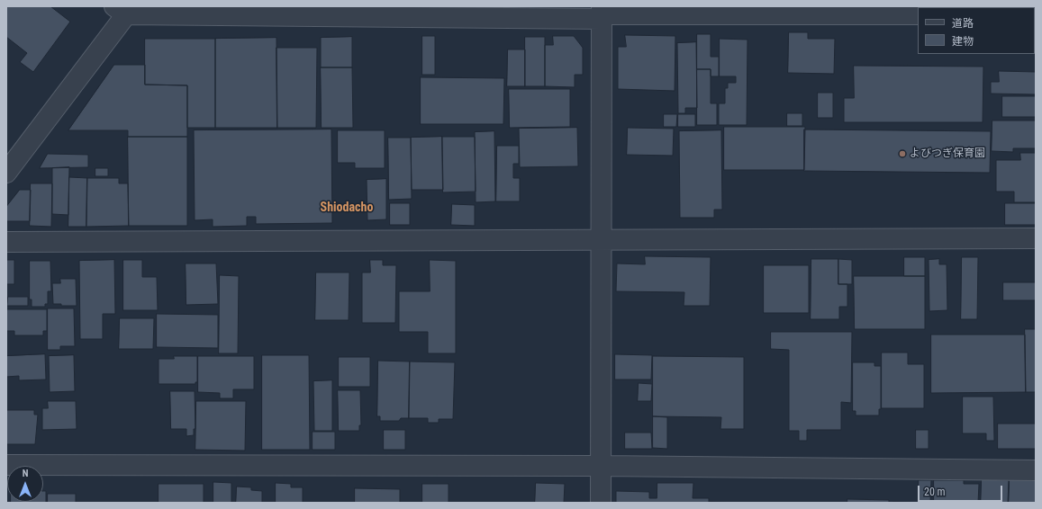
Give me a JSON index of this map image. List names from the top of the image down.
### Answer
{
  "districts": ["Shiodacho"],
  "places": ["よびつぎ保育園"],
  "legend": ["道路", "建物"],
  "scale_bar": "20 m",
  "north": "top"
}
